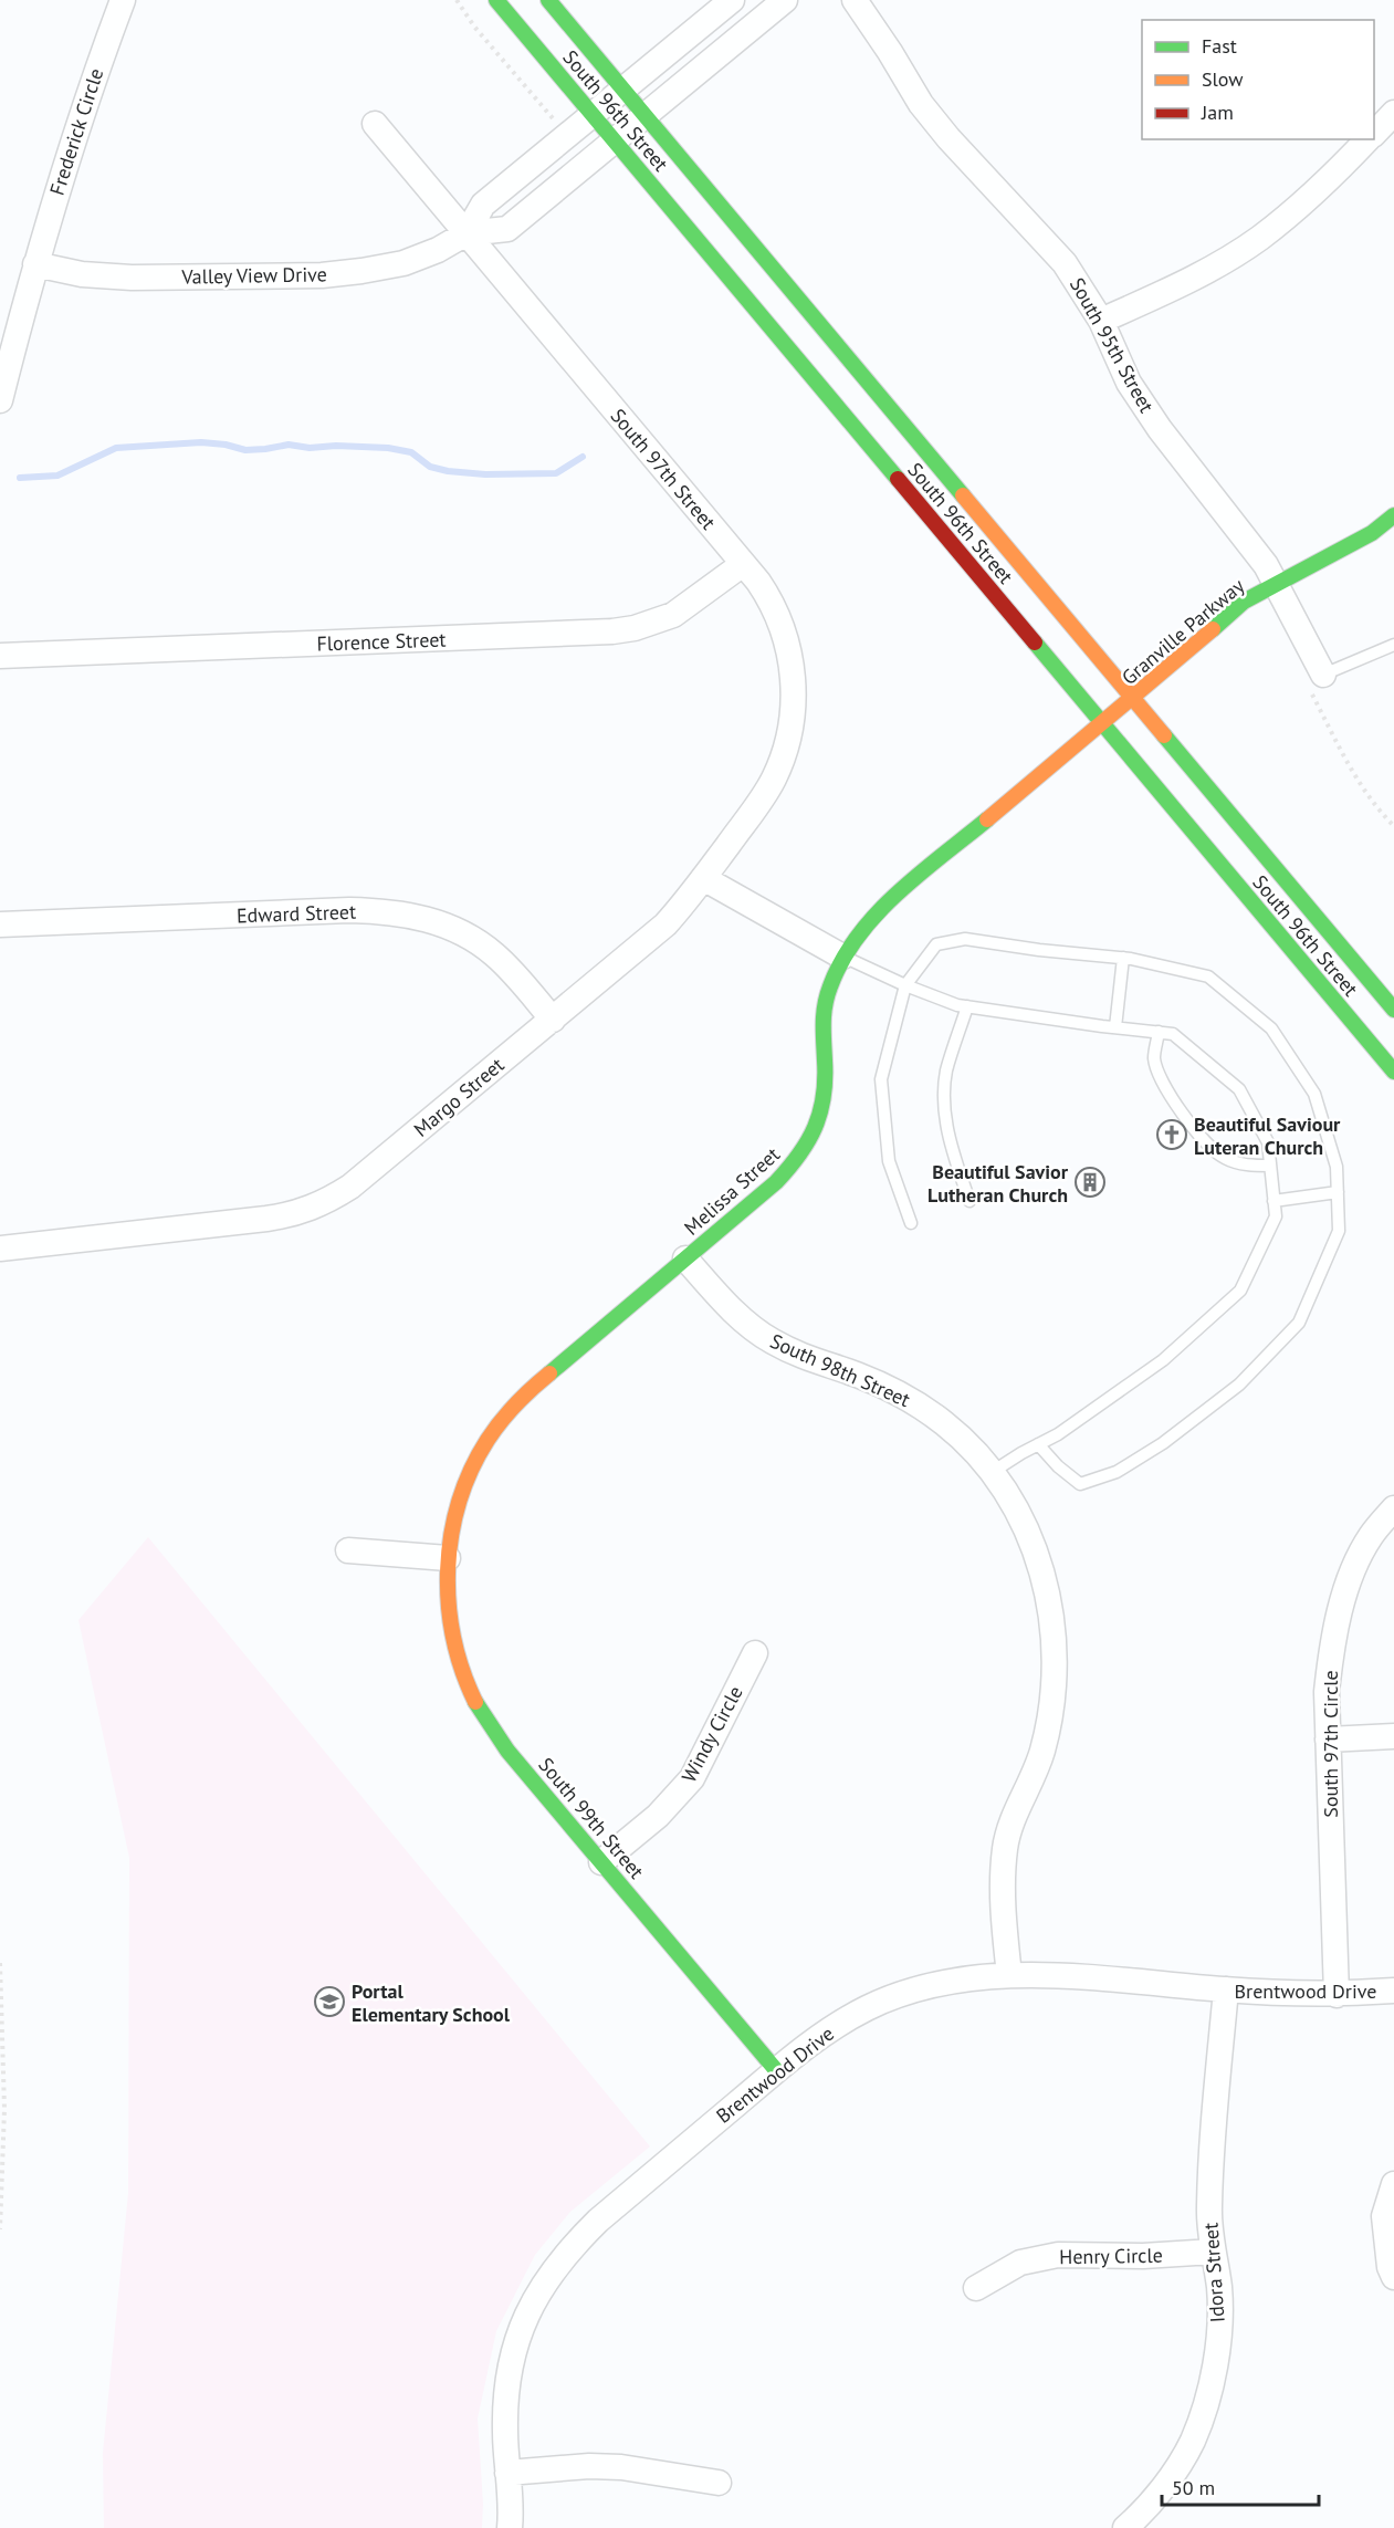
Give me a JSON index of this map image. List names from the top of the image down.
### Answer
{
  "streets": {
    "main road": [
      "South 96th Street",
      "Granville Parkway",
      "Melissa Street",
      "South 99th Street"
    ],
    "street": [
      "Frederick Circle",
      "Valley View Drive",
      "South 95th Street",
      "South 97th Street",
      "Florence Street",
      "Edward Street",
      "Margo Street",
      "South 98th Street",
      "Windy Circle",
      "South 97th Circle",
      "Brentwood Drive",
      "Henry Circle",
      "Idora Street"
    ]
  },
  "crossings": [
    ["South 96th Street", "Valley View Drive"],
    ["South 96th Street", "Granville Parkway"],
    ["South 96th Street", "Melissa Street"],
    ["Frederick Circle", "Valley View Drive"],
    ["Valley View Drive", "South 97th Street"],
    ["South 95th Street", "Granville Parkway"],
    ["South 97th Street", "Florence Street"],
    ["South 97th Street", "Margo Street"],
    ["Granville Parkway", "Melissa Street"],
    ["Edward Street", "Margo Street"],
    ["Melissa Street", "South 98th Street"],
    ["Melissa Street", "South 99th Street"],
    ["South 98th Street", "Brentwood Drive"],
    ["Windy Circle", "South 99th Street"],
    ["South 97th Circle", "Brentwood Drive"],
    ["South 99th Street", "Brentwood Drive"],
    ["Brentwood Drive", "Idora Street"],
    ["Henry Circle", "Idora Street"]
  ],
  "places": {
    "church": ["Beautiful Saviour Luteran Church"],
    "building": ["Beautiful Savior Lutheran Church"],
    "school or university": ["Portal Elementary School"]
  },
  "legend": ["Fast", "Slow", "Jam"],
  "scale_bar": "50 m"
}
